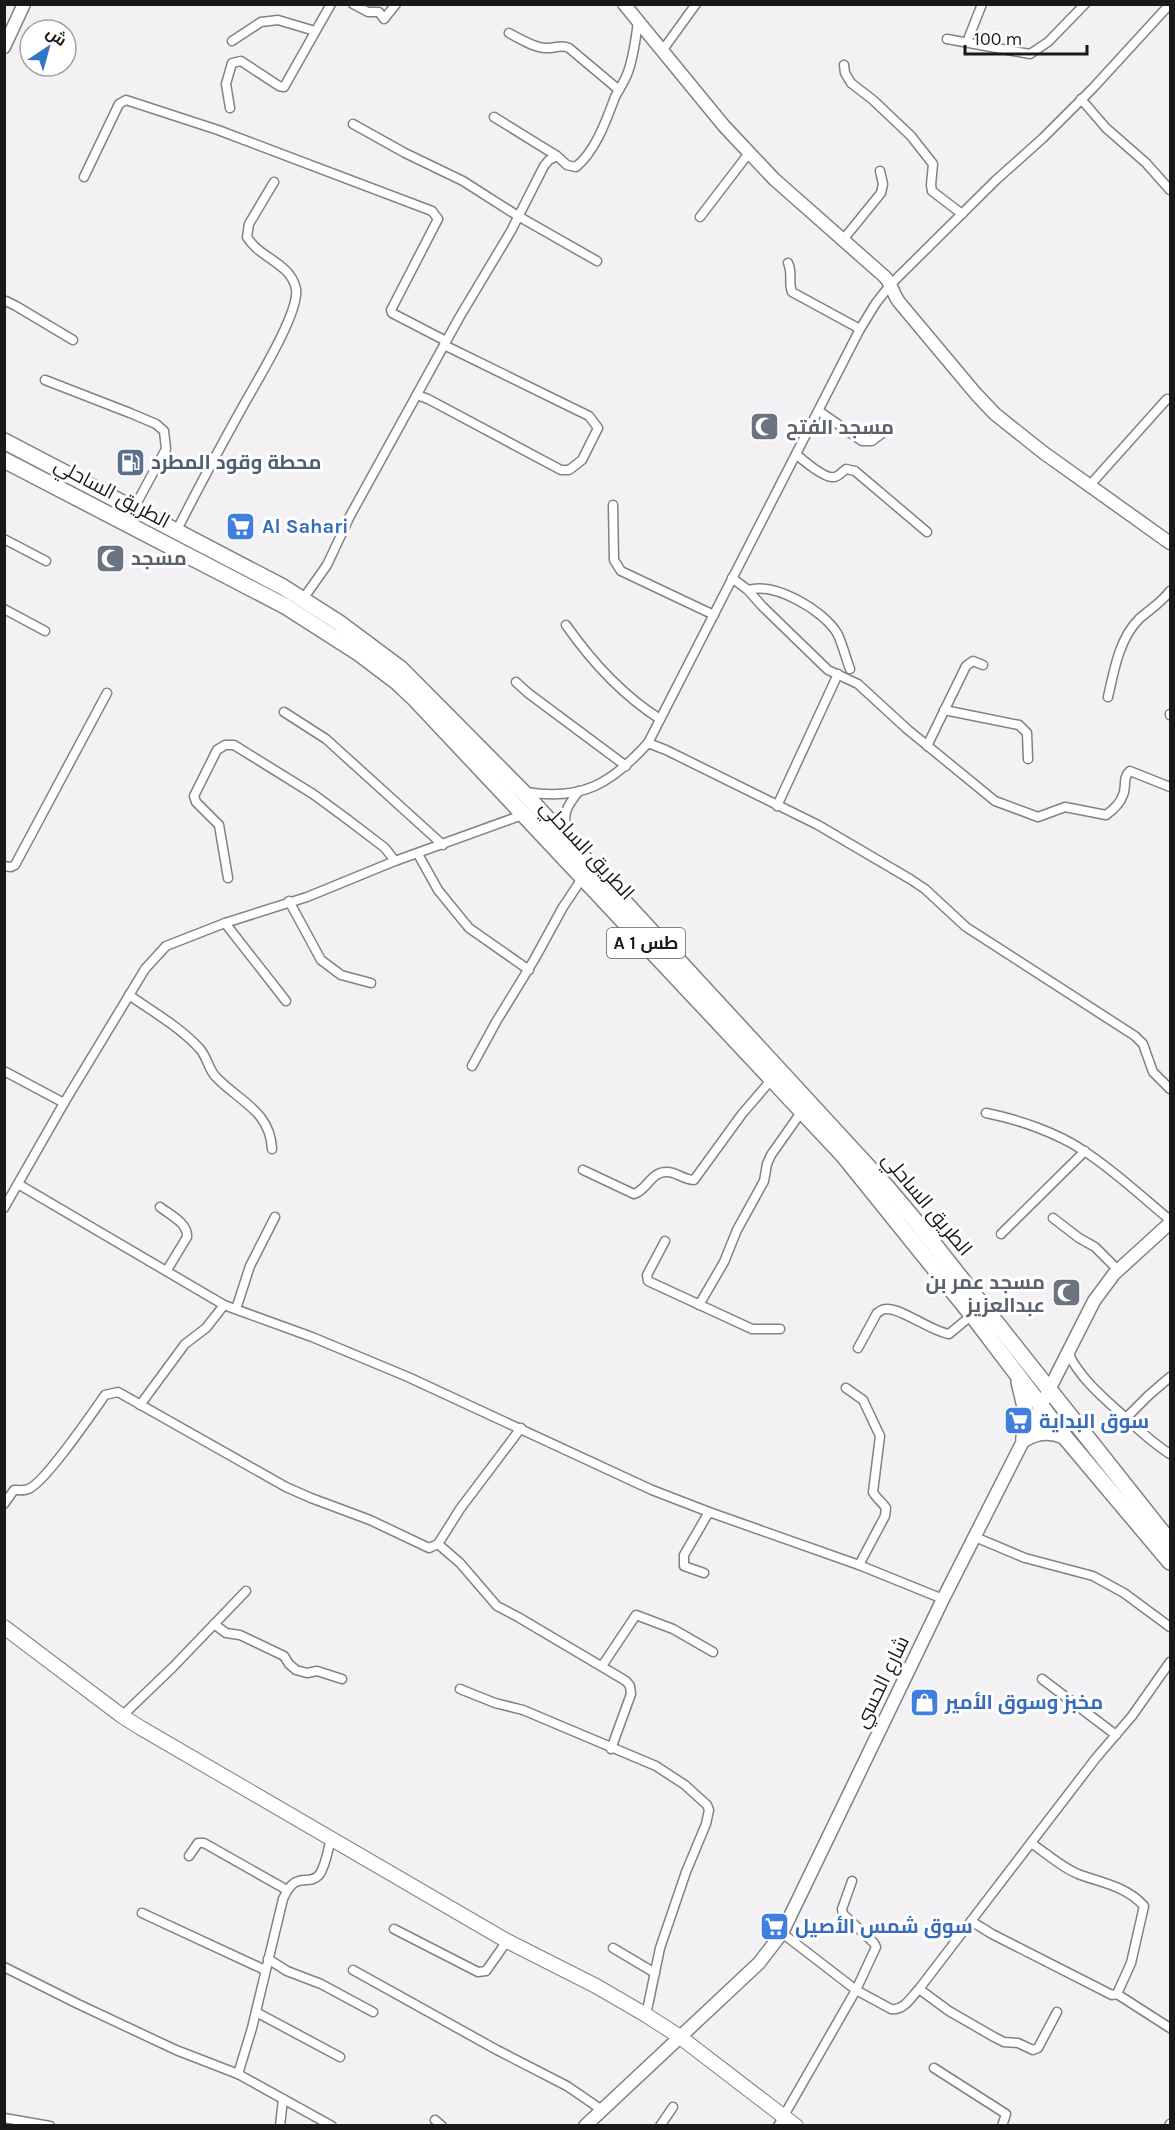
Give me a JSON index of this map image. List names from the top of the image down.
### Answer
{
  "streets": {
    "highway": ["الطريق الساحلي", "A 1 طس"],
    "street": ["شارع الحسي"]
  },
  "crossings": [
    ["الطريق الساحلي", "شارع الحسي"]
  ],
  "places": {
    "mosque": ["مسجد الفتح", "مسجد", "مسجد عمر بن عبدالعزيز"],
    "fuel station": ["محطة وقود المطرد"],
    "supermarket": ["Al Sahari", "سوق البداية", "سوق شمس الأصيل"],
    "shop": ["مخبز وسوق الأمير"]
  },
  "scale_bar": "100 m",
  "north": "top right"
}
